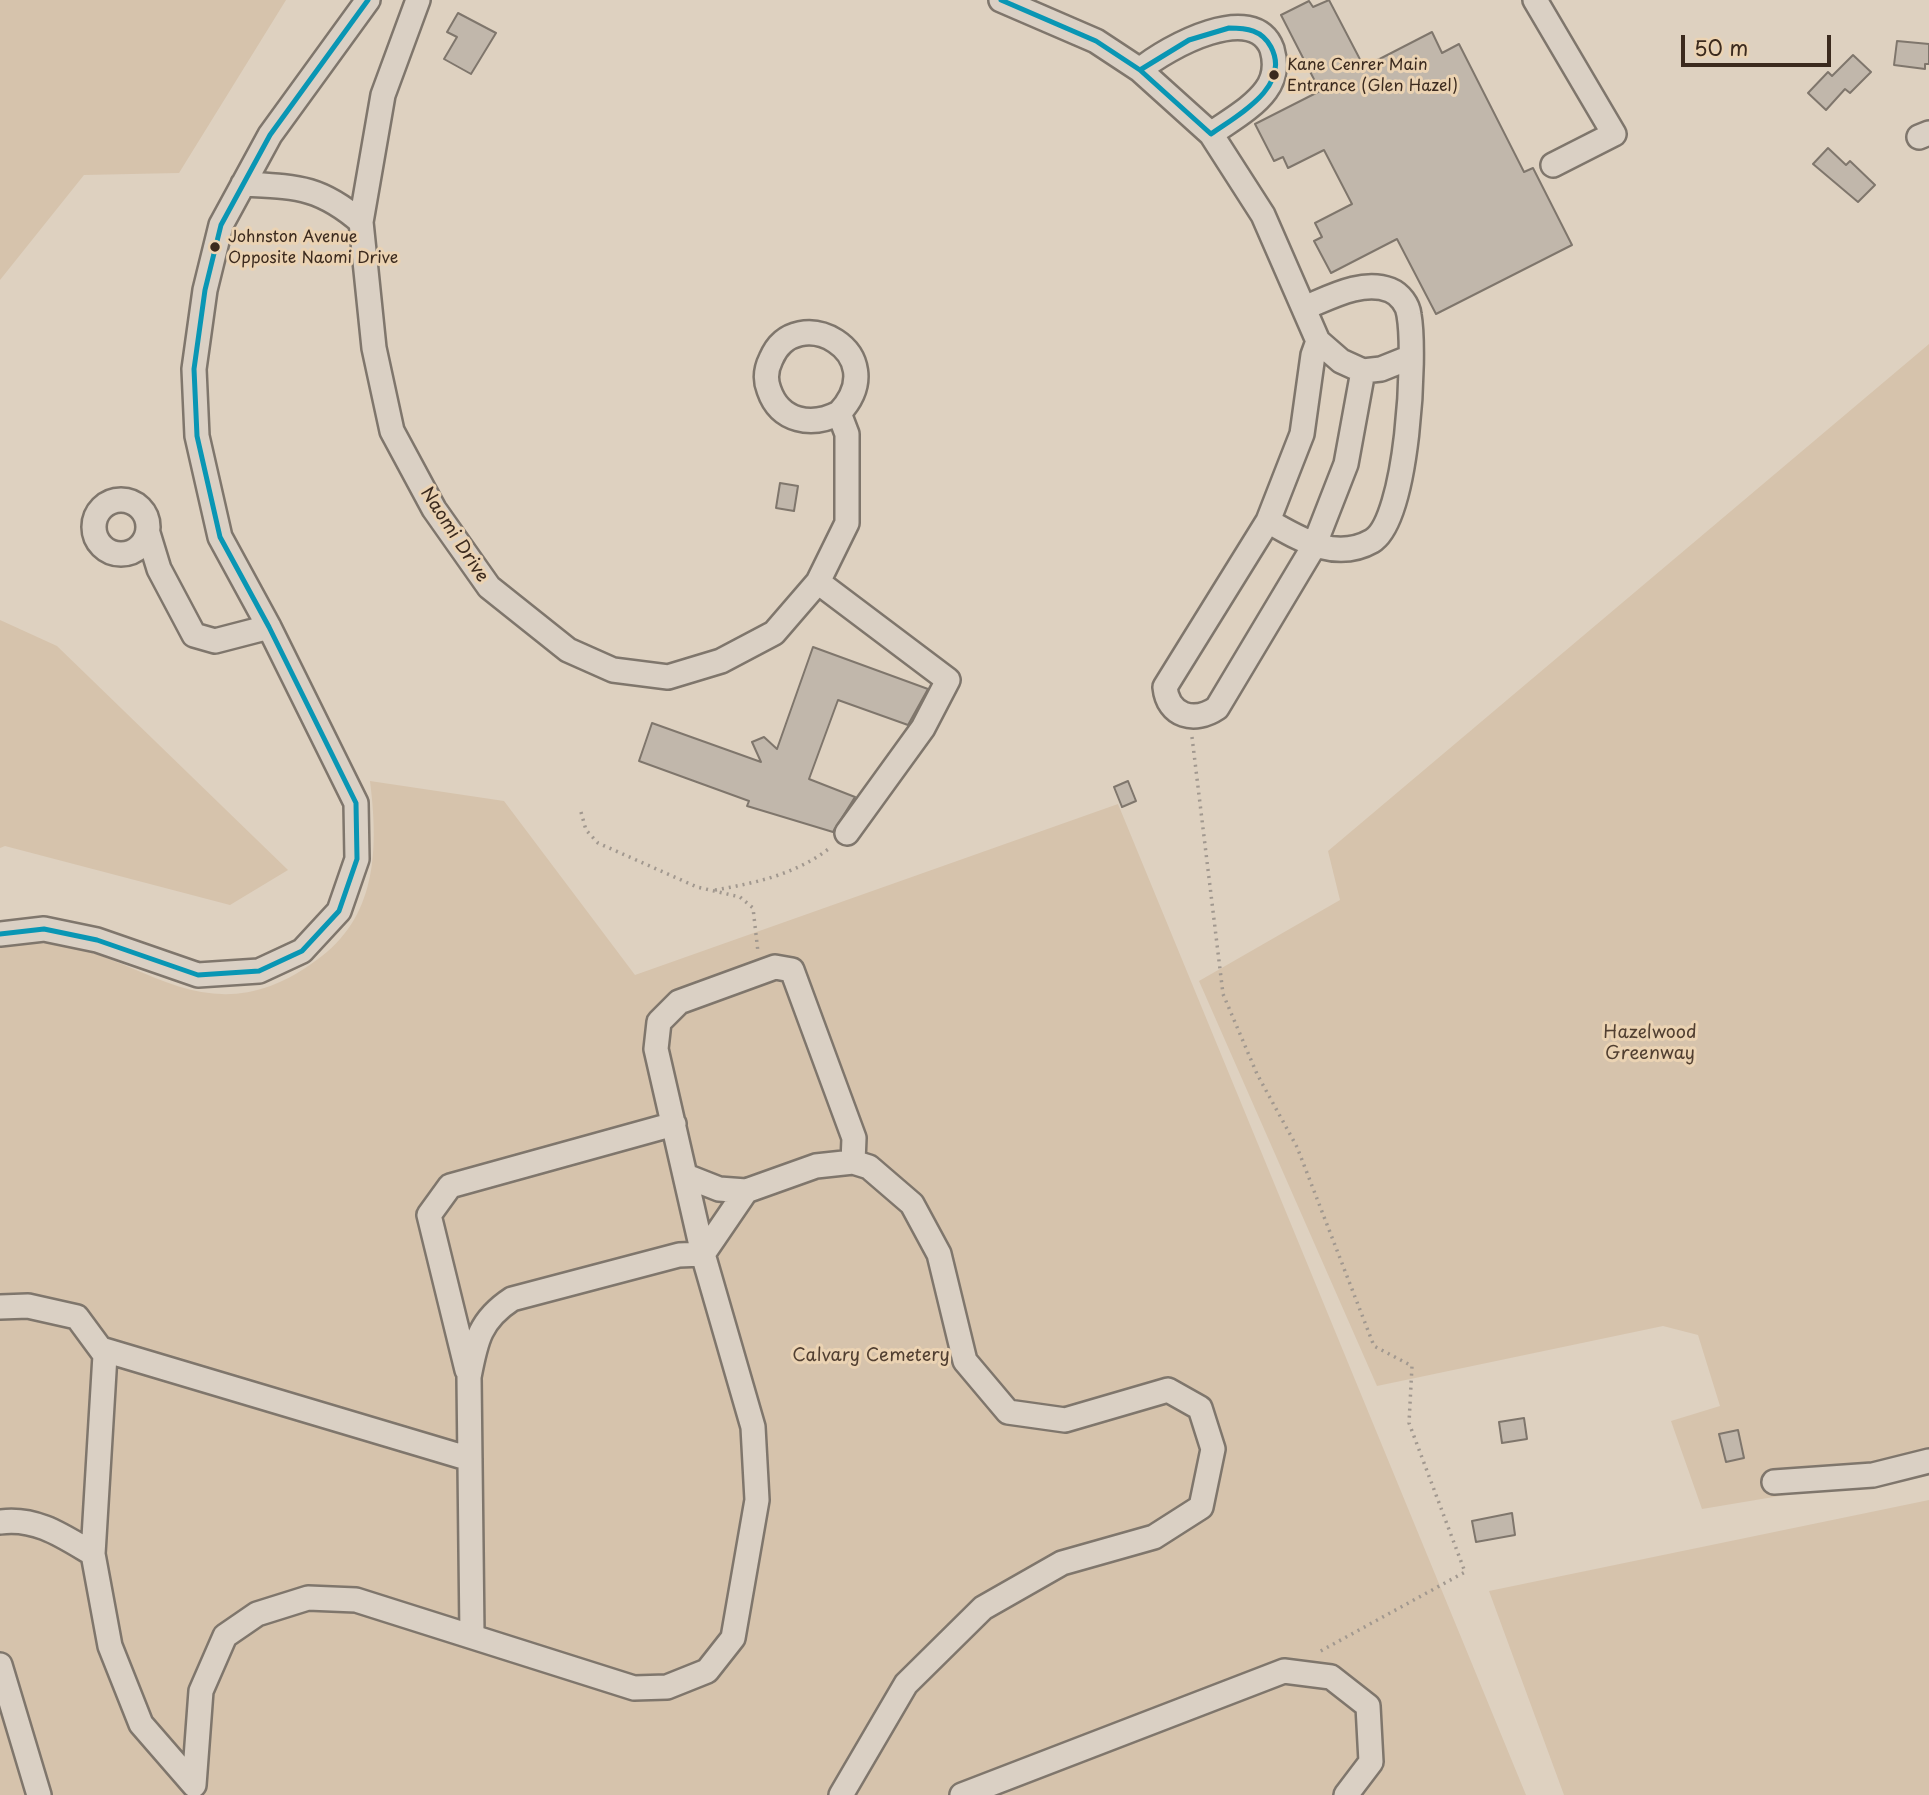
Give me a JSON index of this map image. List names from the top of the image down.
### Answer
{
  "streets": {
    "street": ["Naomi Drive"]
  },
  "parks": ["Hazelwood Greenway", "Calvary Cemetery"],
  "places": ["Kane Cenrer Main Entrance (Glen Hazel)", "Johnston Avenue Opposite Naomi Drive"],
  "scale_bar": "50 m"
}
